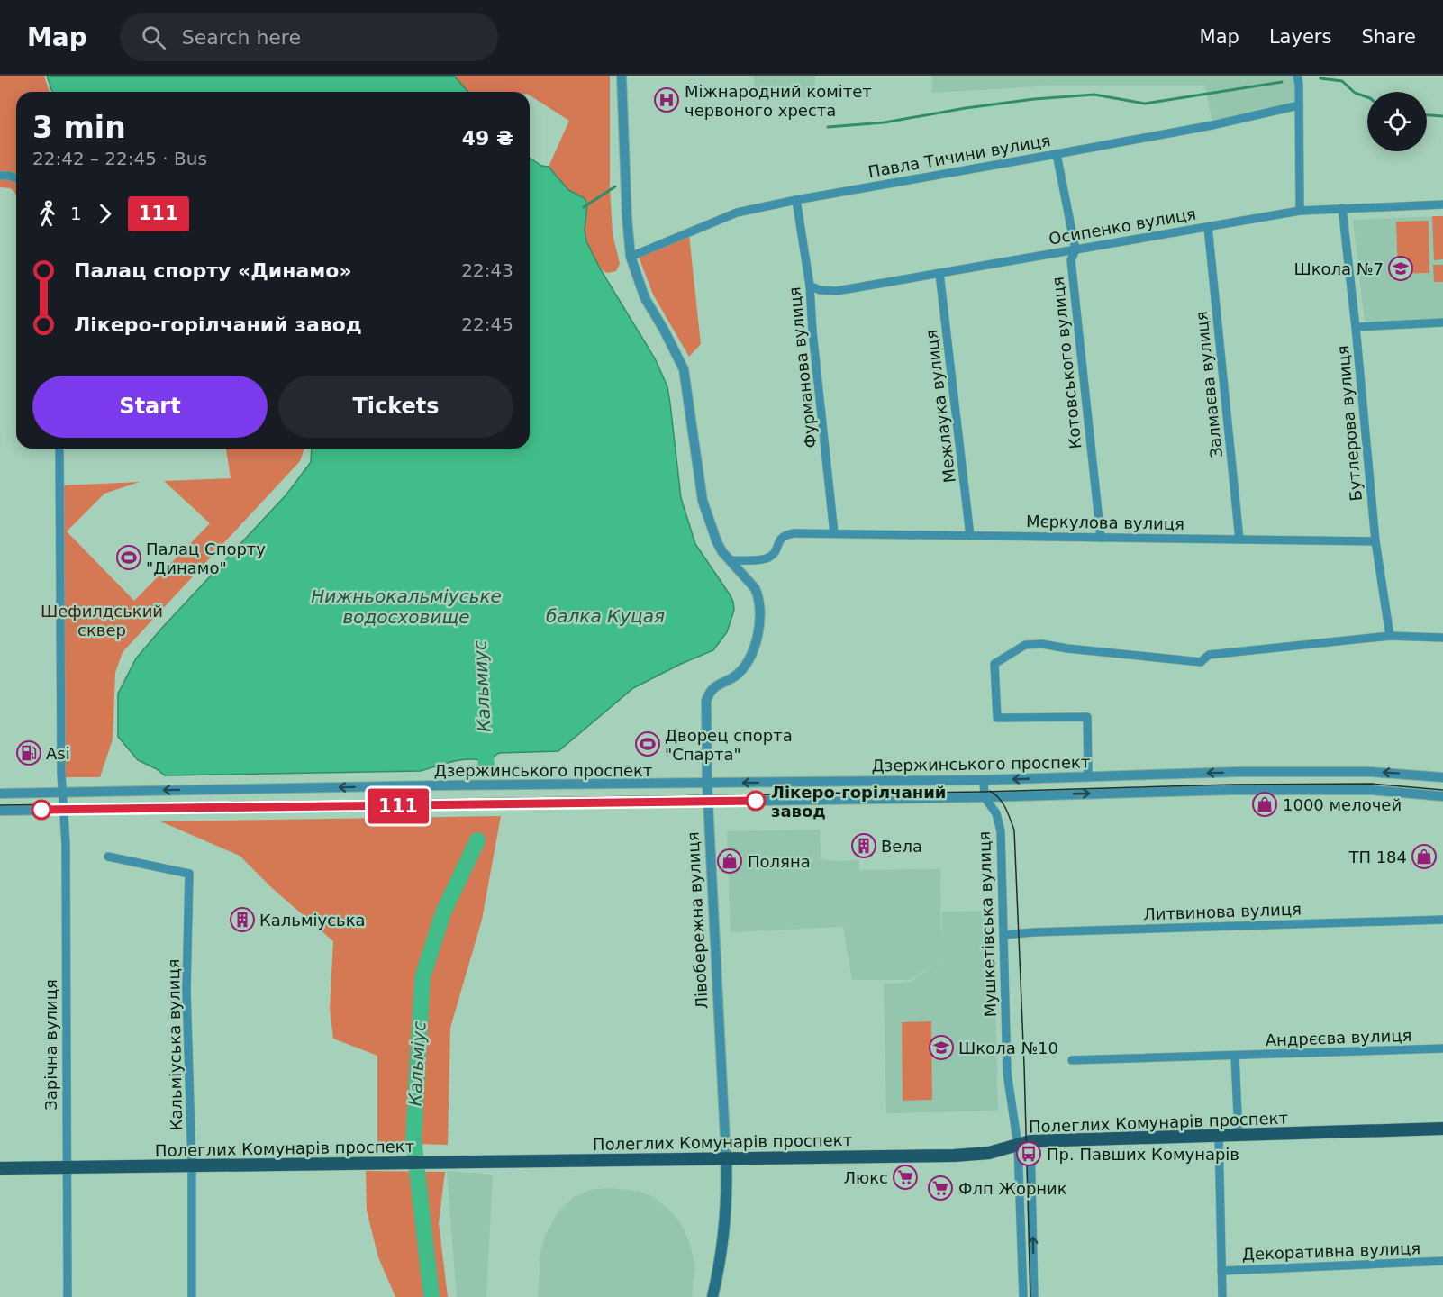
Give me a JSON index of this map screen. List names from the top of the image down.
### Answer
{
  "streets": {
    "main road": ["Лівобережна вулиця", "Полеглих Комунарів проспект"],
    "street": [
      "Павла Тичини вулиця",
      "Осипенко вулиця",
      "Котовського вулиця",
      "Фурманова вулиця",
      "Залмаєва вулиця",
      "Межлаука вулиця",
      "Бутлерова вулиця",
      "Мєркулова вулиця",
      "Дзержинського проспект",
      "Литвинова вулиця",
      "Мушкетівська вулиця",
      "Андрєєва вулиця",
      "Зарічна вулиця",
      "Кальміуська вулиця",
      "Декоративна вулиця"
    ]
  },
  "crossings": [
    ["Павла Тичини вулиця", "Котовського вулиця"],
    ["Павла Тичини вулиця", "Фурманова вулиця"],
    ["Павла Тичини вулиця", "Лівобережна вулиця"],
    ["Осипенко вулиця", "Котовського вулиця"],
    ["Осипенко вулиця", "Фурманова вулиця"],
    ["Осипенко вулиця", "Залмаєва вулиця"],
    ["Осипенко вулиця", "Межлаука вулиця"],
    ["Осипенко вулиця", "Бутлерова вулиця"],
    ["Котовського вулиця", "Мєркулова вулиця"],
    ["Фурманова вулиця", "Мєркулова вулиця"],
    ["Залмаєва вулиця", "Мєркулова вулиця"],
    ["Межлаука вулиця", "Мєркулова вулиця"],
    ["Бутлерова вулиця", "Мєркулова вулиця"],
    ["Мєркулова вулиця", "Лівобережна вулиця"],
    ["Дзержинського проспект", "Лівобережна вулиця"],
    ["Дзержинського проспект", "Мушкетівська вулиця"],
    ["Дзержинського проспект", "Зарічна вулиця"],
    ["Литвинова вулиця", "Мушкетівська вулиця"],
    ["Лівобережна вулиця", "Полеглих Комунарів проспект"],
    ["Мушкетівська вулиця", "Полеглих Комунарів проспект"],
    ["Зарічна вулиця", "Полеглих Комунарів проспект"],
    ["Кальміуська вулиця", "Полеглих Комунарів проспект"]
  ],
  "water": [
    "Нижньокальміуське водосховище",
    "балка Куцая",
    "Кальмиус",
    "Кальміус"
  ],
  "parks": ["Шефилдський сквер"],
  "places": {
    "hospital": ["Міжнародний комітет червоного хреста"],
    "school or university": ["Школа №7", "Школа №10"],
    "sports": ["Палац Спорту \"Динамо\"", "Дворец спорта \"Спарта\""],
    "fuel station": ["Asi"],
    "other": ["Лікеро-горілчаний завод"],
    "shop": ["1000 мелочей", "ТП 184", "Поляна"],
    "building": ["Вела", "Кальміуська"],
    "bus stop": ["Пр. Павших Комунарiв"],
    "supermarket": ["Люкс", "Флп Жорник"]
  },
  "lines": ["bus line 111"],
  "page": {
    "header": "Map",
    "search": "Search here",
    "nav": ["Map", "Layers", "Share"],
    "on_map": "111",
    "heading": ["3 min", "22:42 – 22:45 · Bus", "49 ₴"],
    "legs": ["1", "111"],
    "list": [
      {
        "name": "Палац спорту «Динамо»",
        "value": "22:43"
      },
      {
        "name": "Лікеро-горілчаний завод",
        "value": "22:45"
      }
    ],
    "buttons": ["Start", "Tickets"]
  }
}
